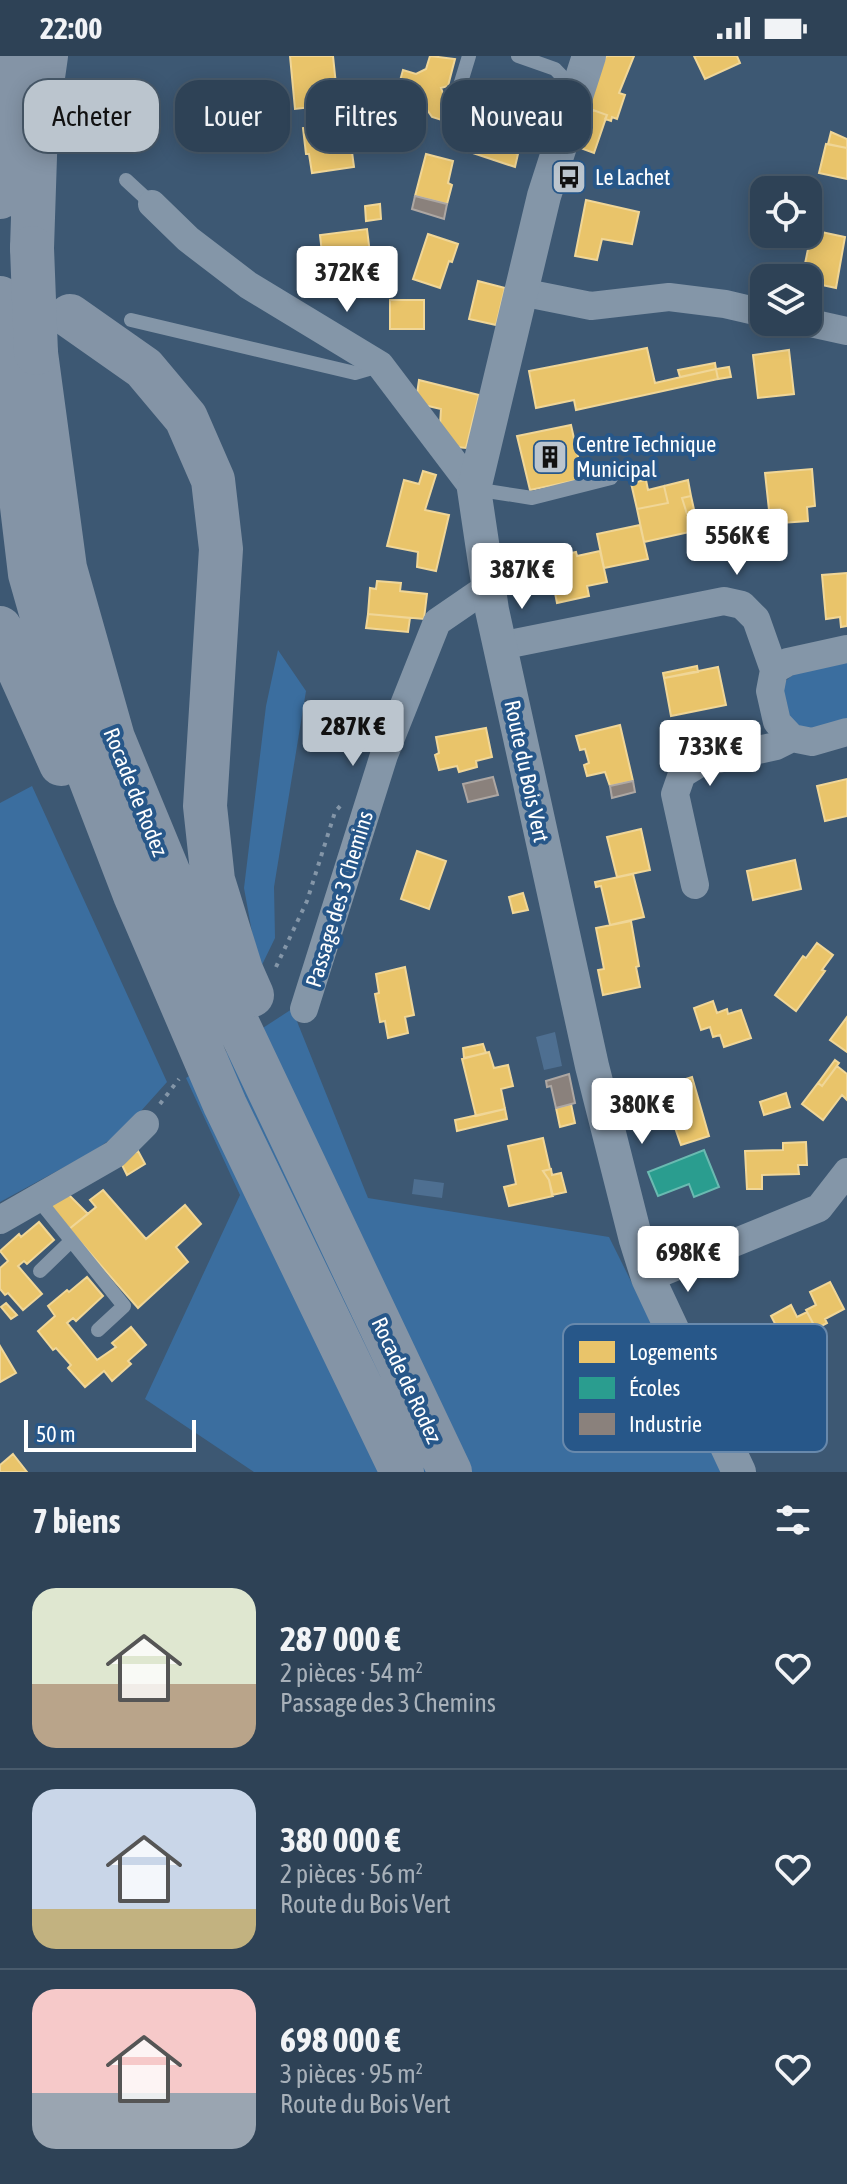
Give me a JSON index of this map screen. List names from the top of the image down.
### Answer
{
  "streets": {
    "highway": ["Rocade de Rodez"],
    "street": ["Route du Bois Vert", "Passage des 3 Chemins"]
  },
  "crossings": [
    ["Route du Bois Vert", "Passage des 3 Chemins"]
  ],
  "places": {
    "bus stop": ["Le Lachet"],
    "building": ["Centre Technique Municipal"]
  },
  "legend": ["Logements", "Écoles", "Industrie"],
  "scale_bar": "50 m",
  "page": {
    "status": "22:00",
    "chip": [
      "Acheter",
      "Louer",
      "Filtres",
      "Nouveau"
    ],
    "price": [
      "372K €",
      "556K €",
      "387K €",
      "287K €",
      "733K €",
      "380K €",
      "698K €"
    ],
    "scale": "50 m",
    "heading": "7 biens",
    "list": [
      {
        "name": "287 000 €",
        "note": "2 pièces · 54 m² · Passage des 3 Chemins"
      },
      {
        "name": "380 000 €",
        "note": "2 pièces · 56 m² · Route du Bois Vert"
      },
      {
        "name": "698 000 €",
        "note": "3 pièces · 95 m² · Route du Bois Vert"
      }
    ]
  }
}
